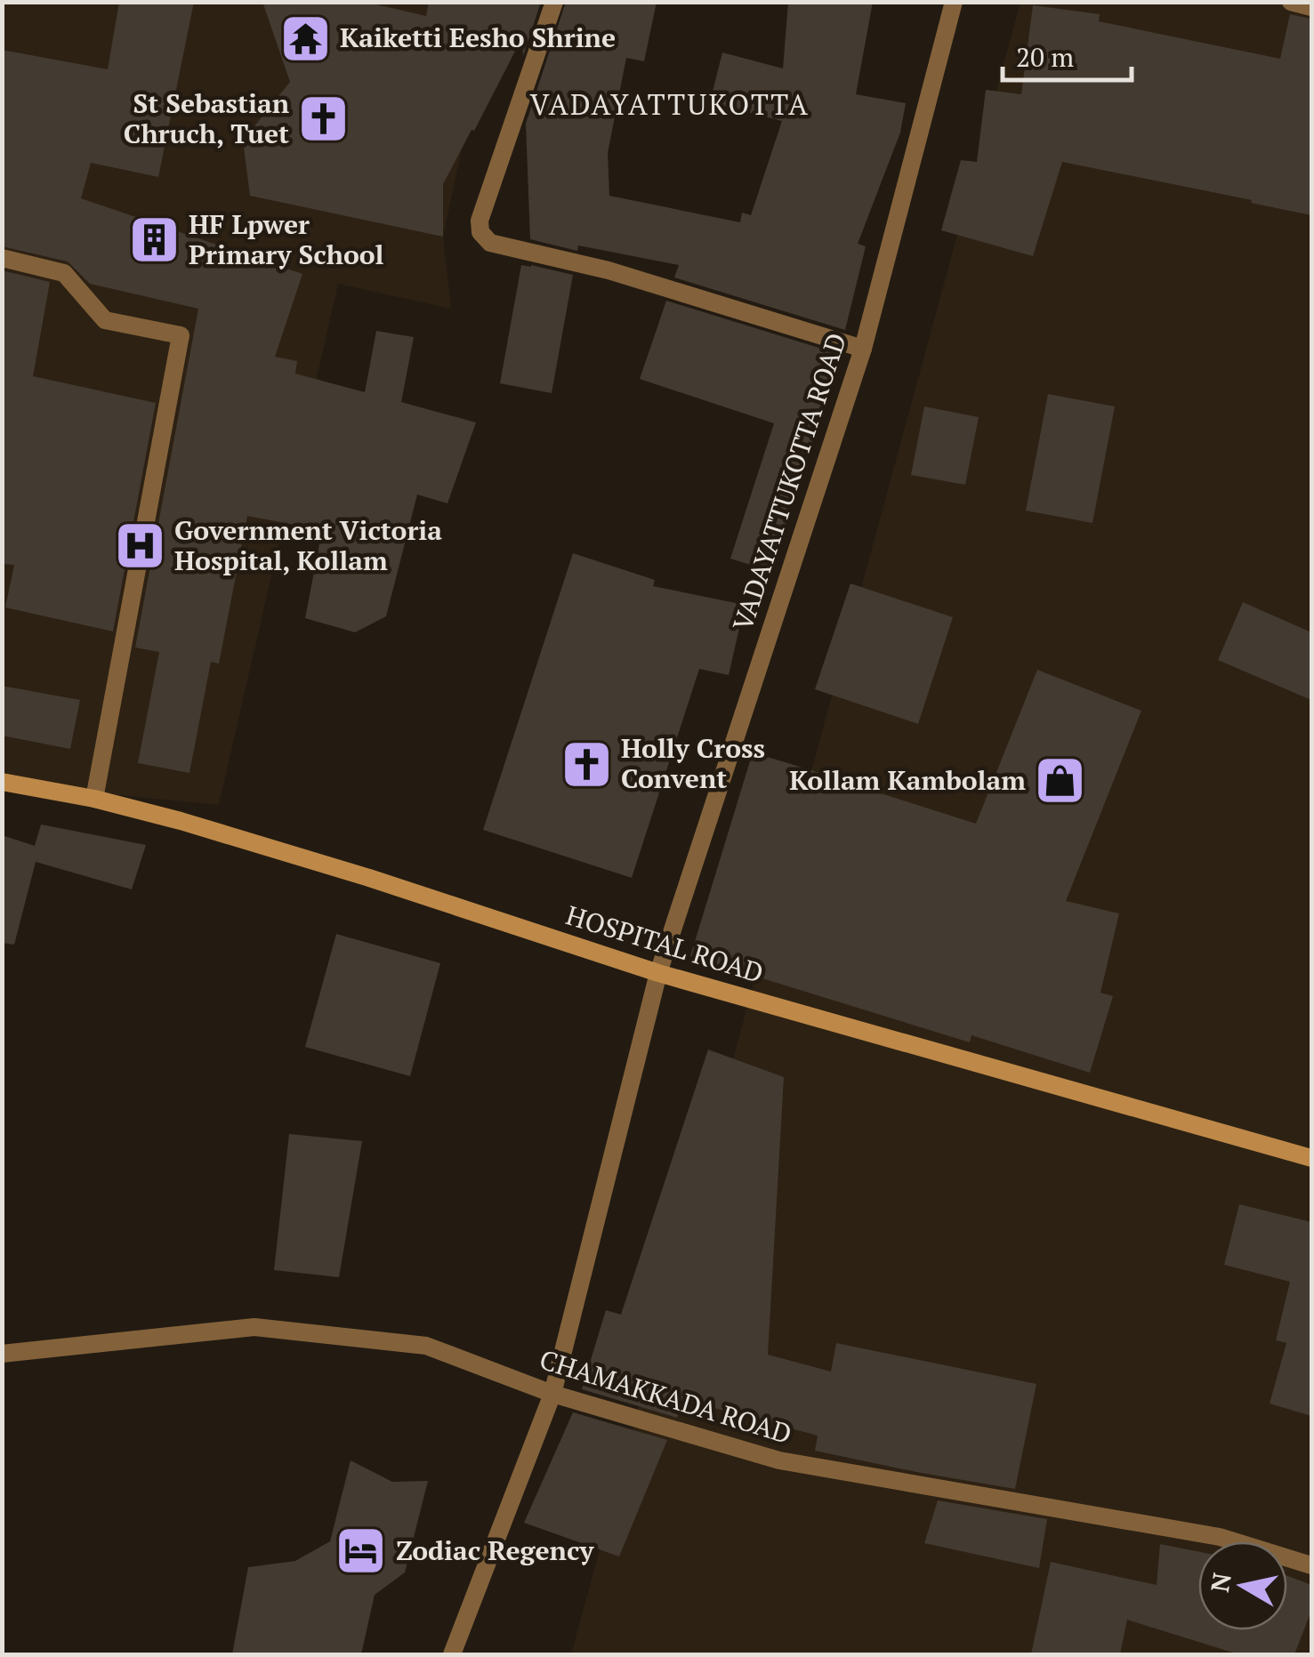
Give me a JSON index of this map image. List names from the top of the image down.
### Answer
{
  "streets": {
    "main road": ["HOSPITAL ROAD"],
    "street": ["VADAYATTUKOTTA ROAD", "CHAMAKKADA ROAD"]
  },
  "crossings": [
    ["VADAYATTUKOTTA ROAD", "HOSPITAL ROAD"],
    ["VADAYATTUKOTTA ROAD", "CHAMAKKADA ROAD"]
  ],
  "districts": ["VADAYATTUKOTTA"],
  "places": {
    "temple": ["Kaiketti Eesho Shrine"],
    "church": ["St Sebastian Chruch, Tuet", "Holly Cross Convent"],
    "building": ["HF Lpwer Primary School"],
    "hospital": ["Government Victoria Hospital, Kollam"],
    "shop": ["Kollam Kambolam"],
    "hotel": ["Zodiac Regency"]
  },
  "scale_bar": "20 m",
  "north": "left"
}
